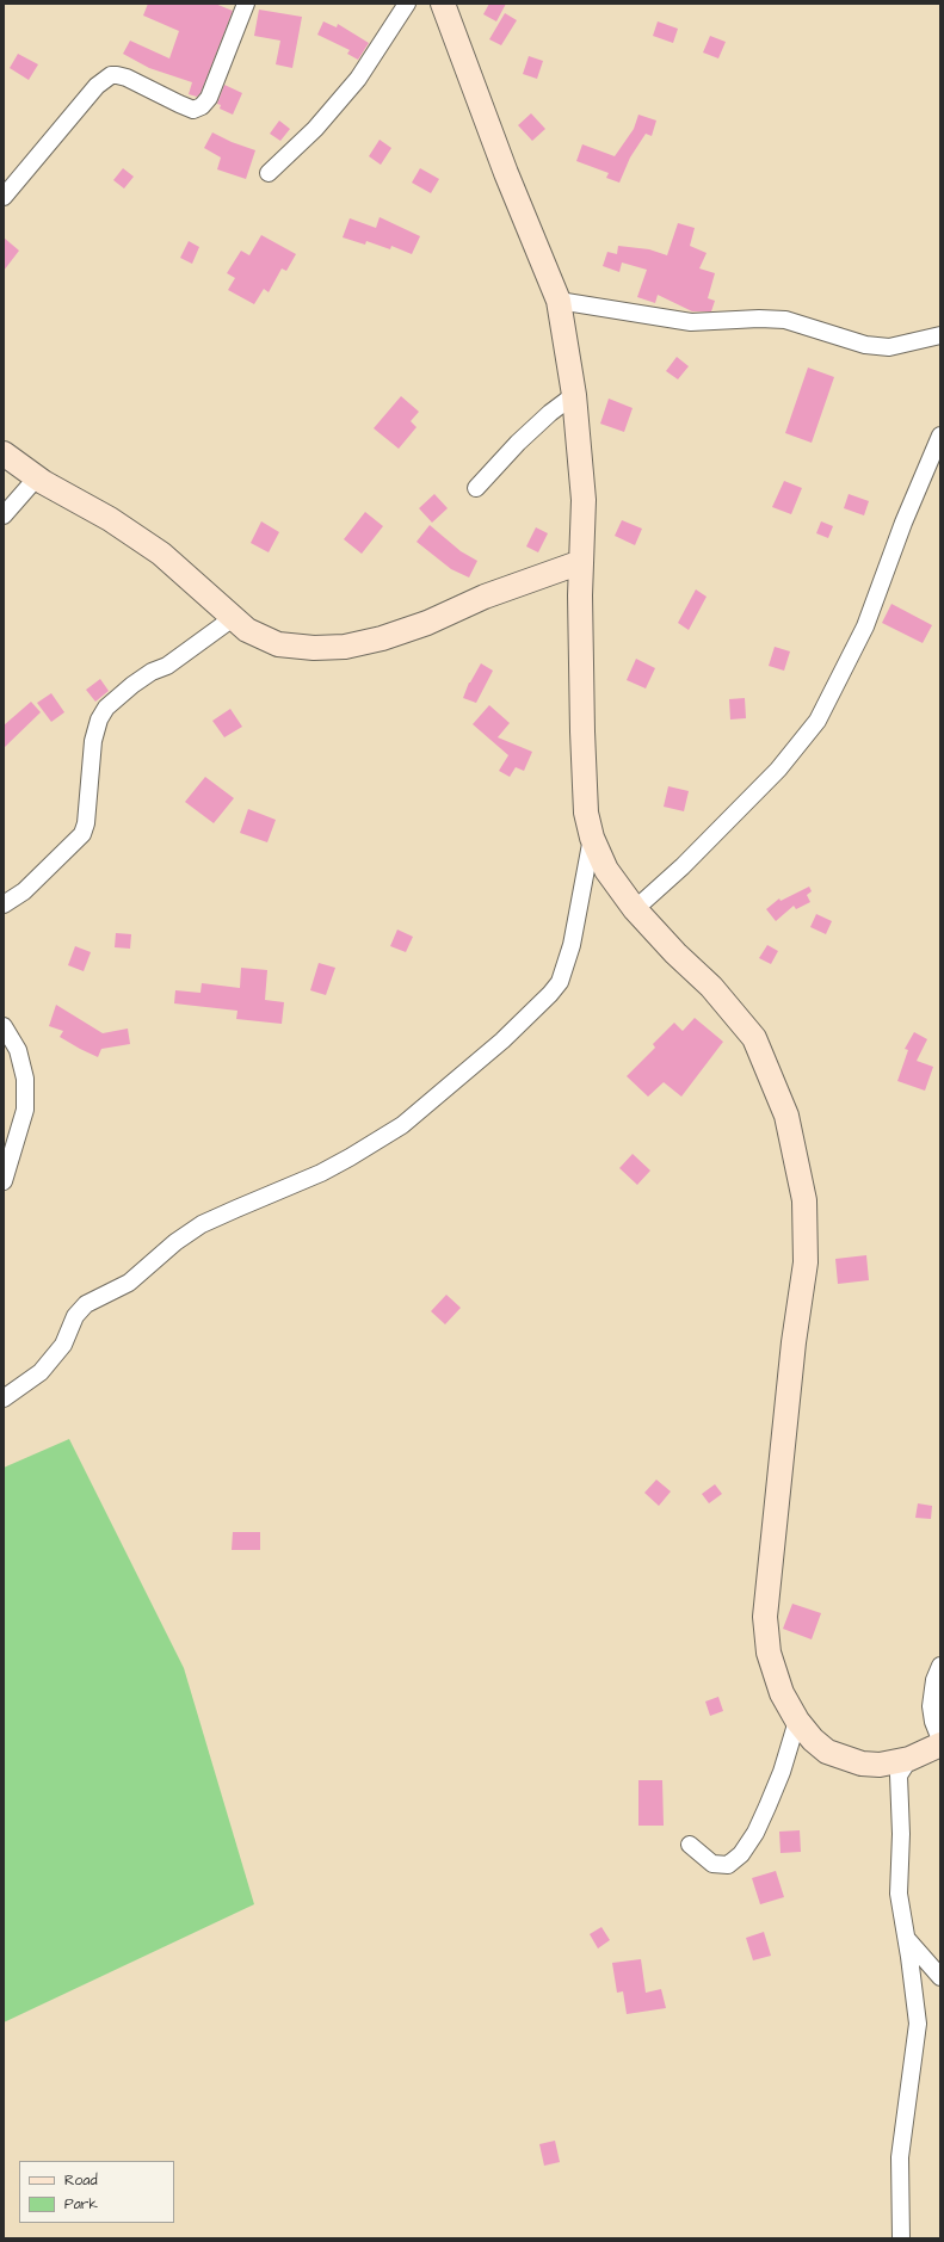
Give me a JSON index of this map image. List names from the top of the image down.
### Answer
{
  "legend": ["Road", "Park"]
}
